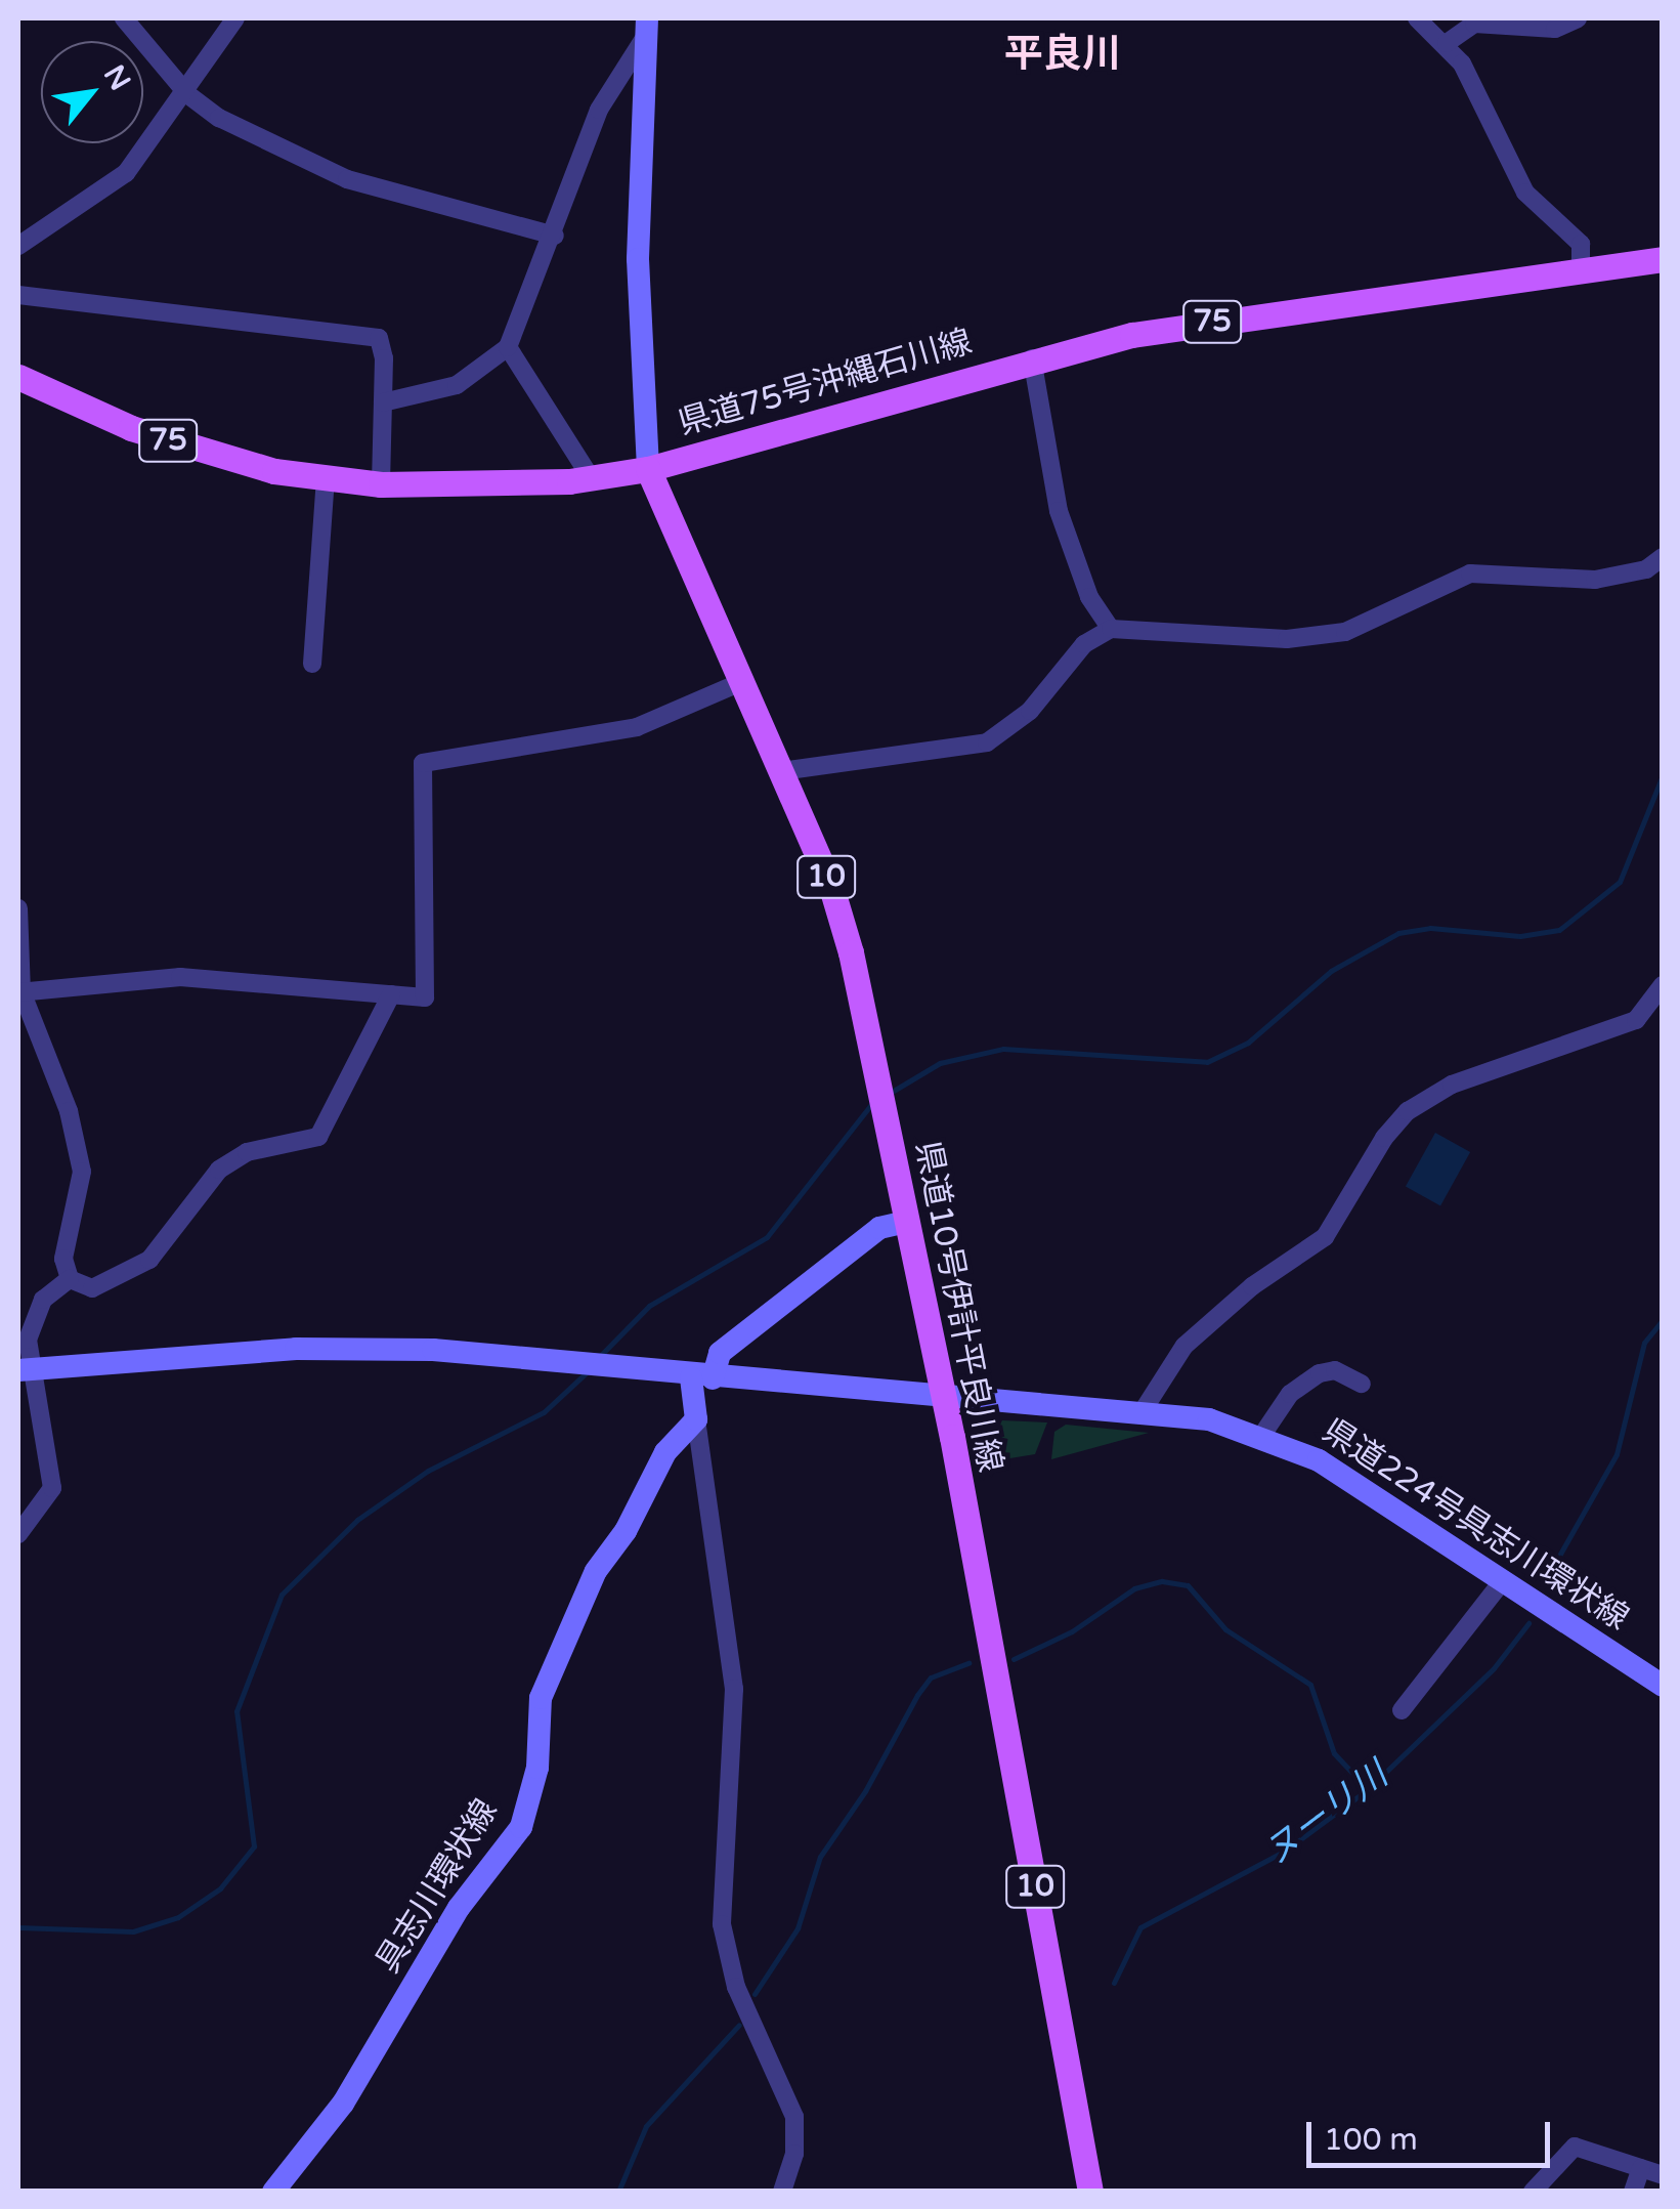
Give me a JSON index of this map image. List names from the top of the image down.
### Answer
{
  "streets": {
    "main road": [
      "75",
      "県道75号沖縄石川線",
      "10",
      "県道10号伊計平良川線",
      "県道224号具志川環状線",
      "具志川環状線"
    ]
  },
  "crossings": [
    ["県道75号沖縄石川線", "県道10号伊計平良川線"],
    ["県道10号伊計平良川線", "県道224号具志川環状線"]
  ],
  "districts": ["平良川"],
  "water": ["ヌーリ川"],
  "scale_bar": "100 m",
  "north": "top right"
}
